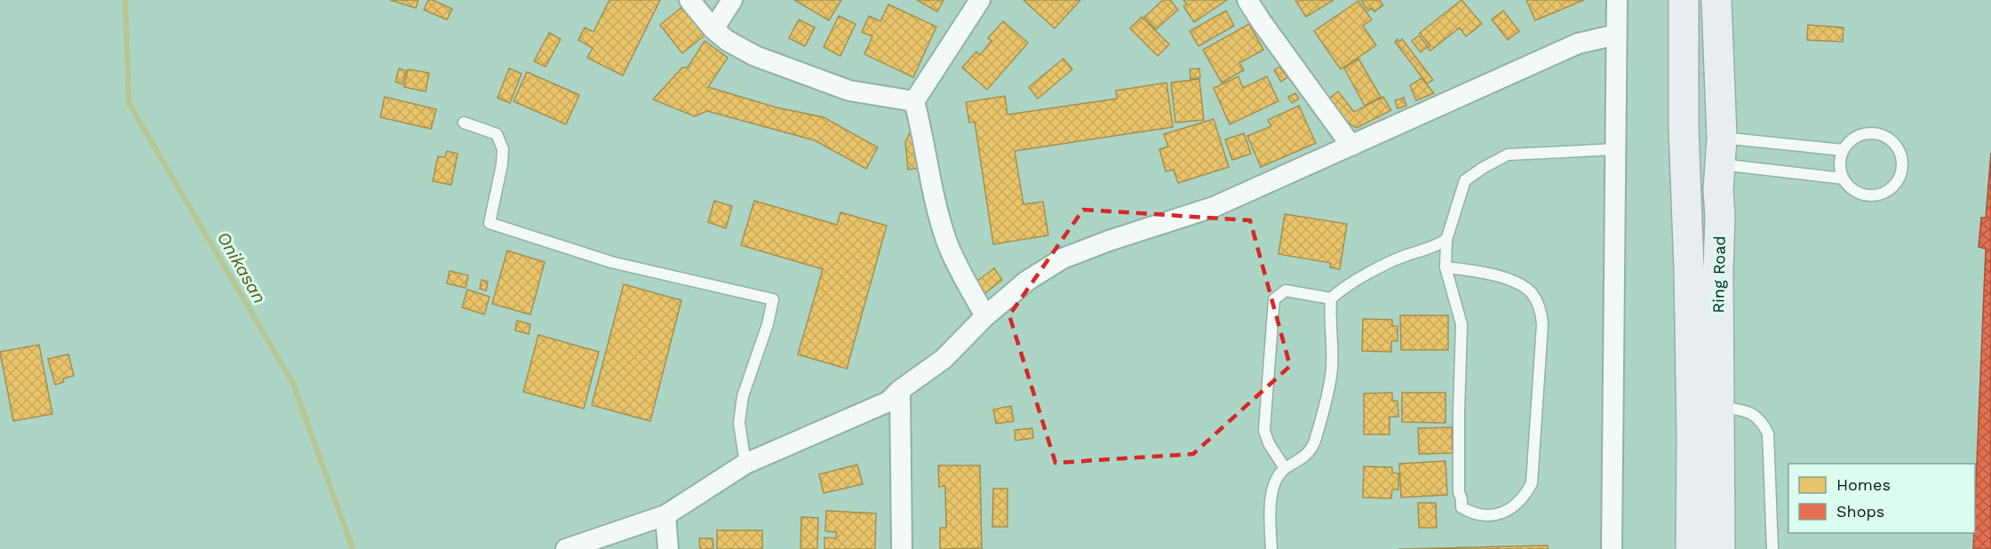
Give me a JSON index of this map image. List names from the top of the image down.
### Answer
{
  "streets": {
    "main road": ["Ring Road"]
  },
  "water": ["Onikasan"],
  "legend": ["Homes", "Shops"]
}
